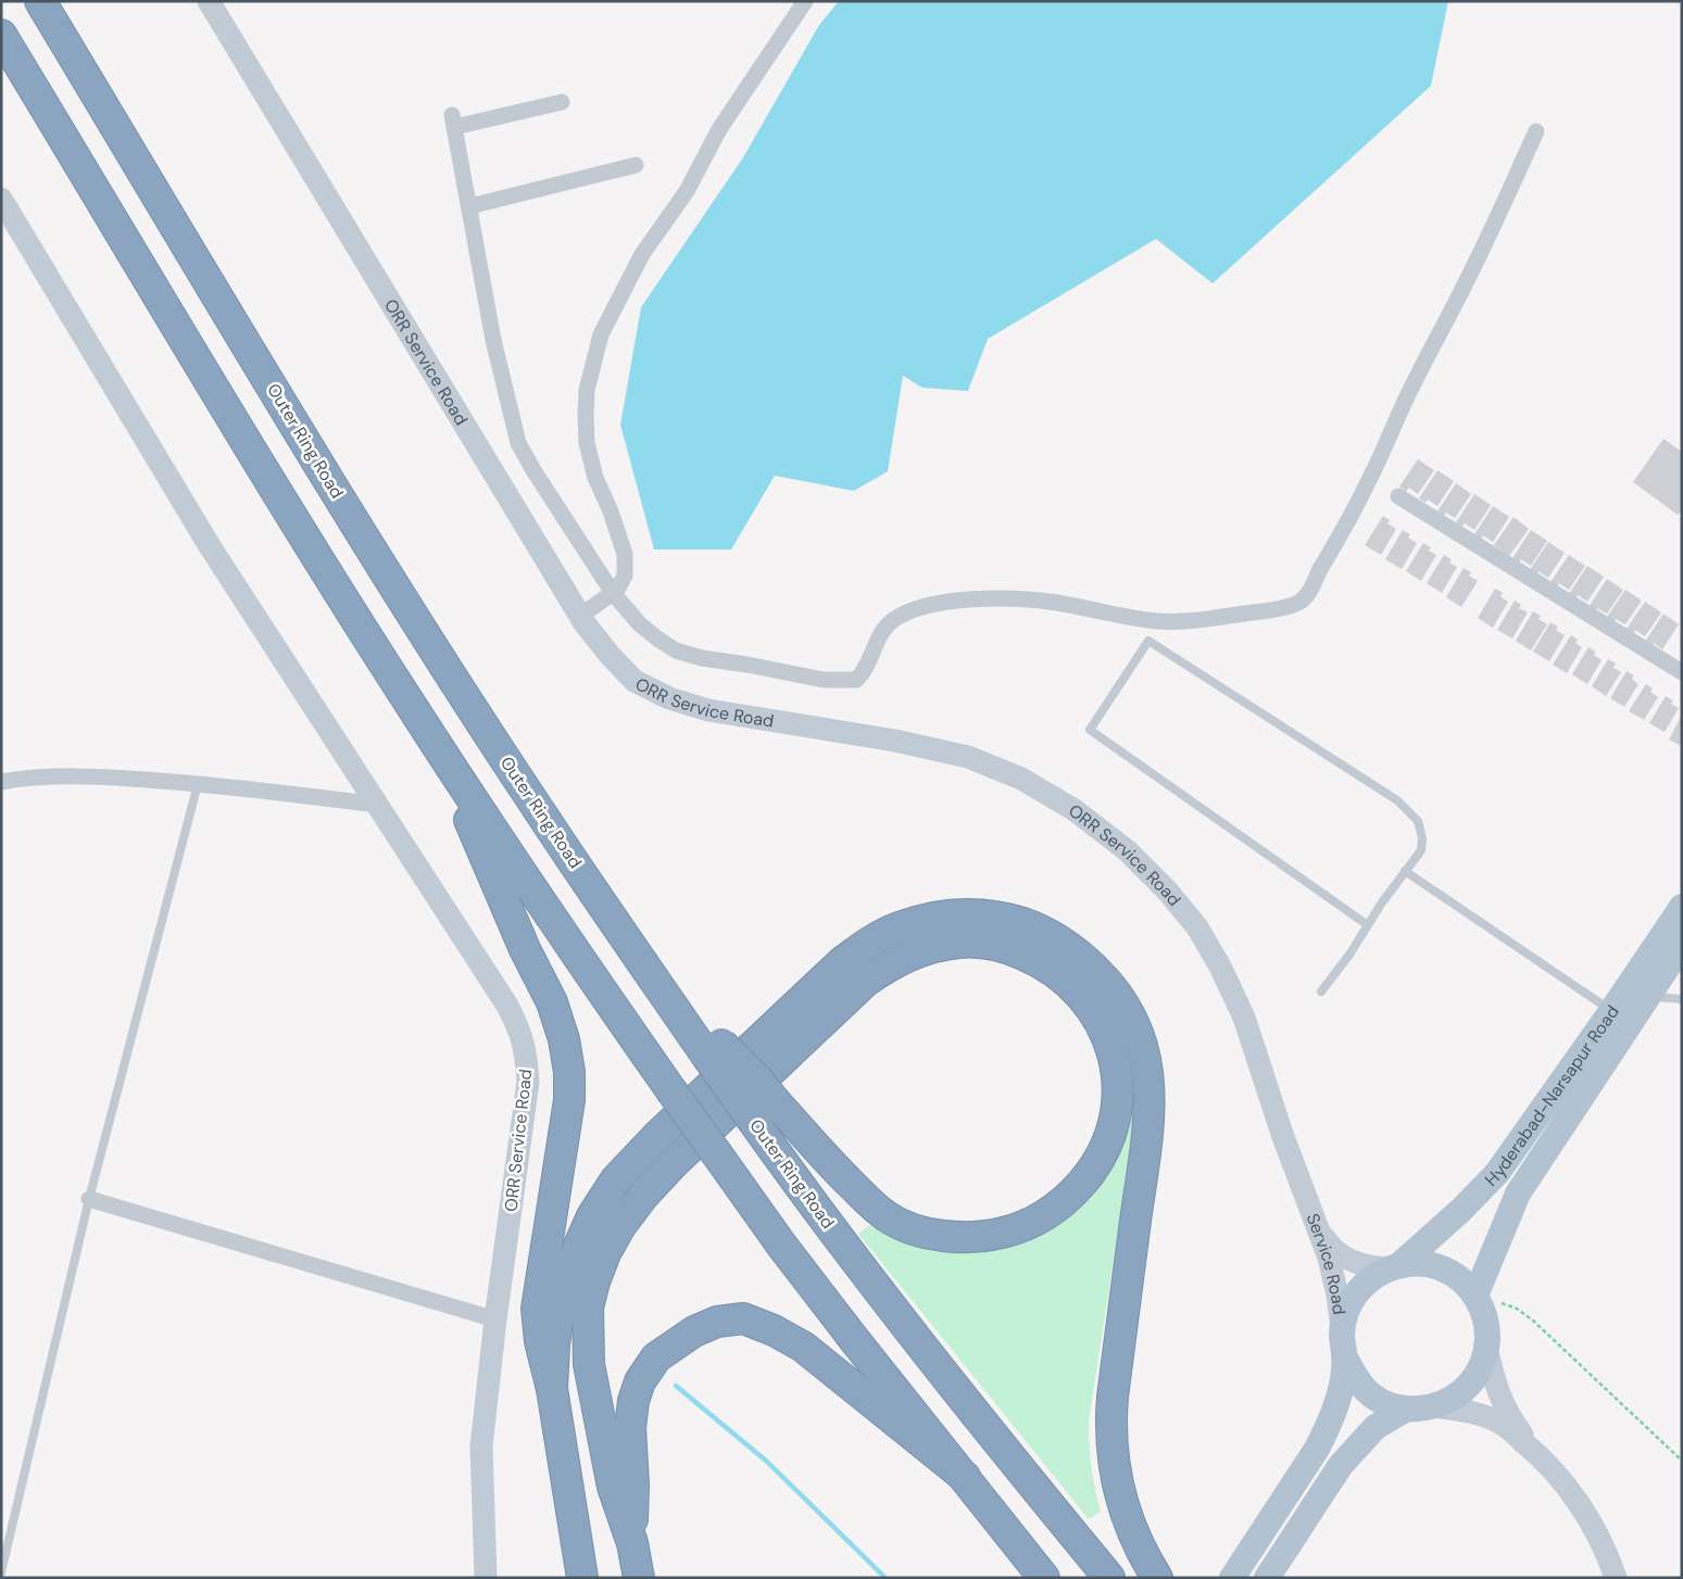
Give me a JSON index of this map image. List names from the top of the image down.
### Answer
{
  "streets": {
    "highway": ["Outer Ring Road"],
    "main road": ["ORR Service Road", "Hyderabad-Narsapur Road", "Service Road"]
  },
  "crossings": [
    ["ORR Service Road", "Service Road"],
    ["Hyderabad-Narsapur Road", "Service Road"]
  ]
}
